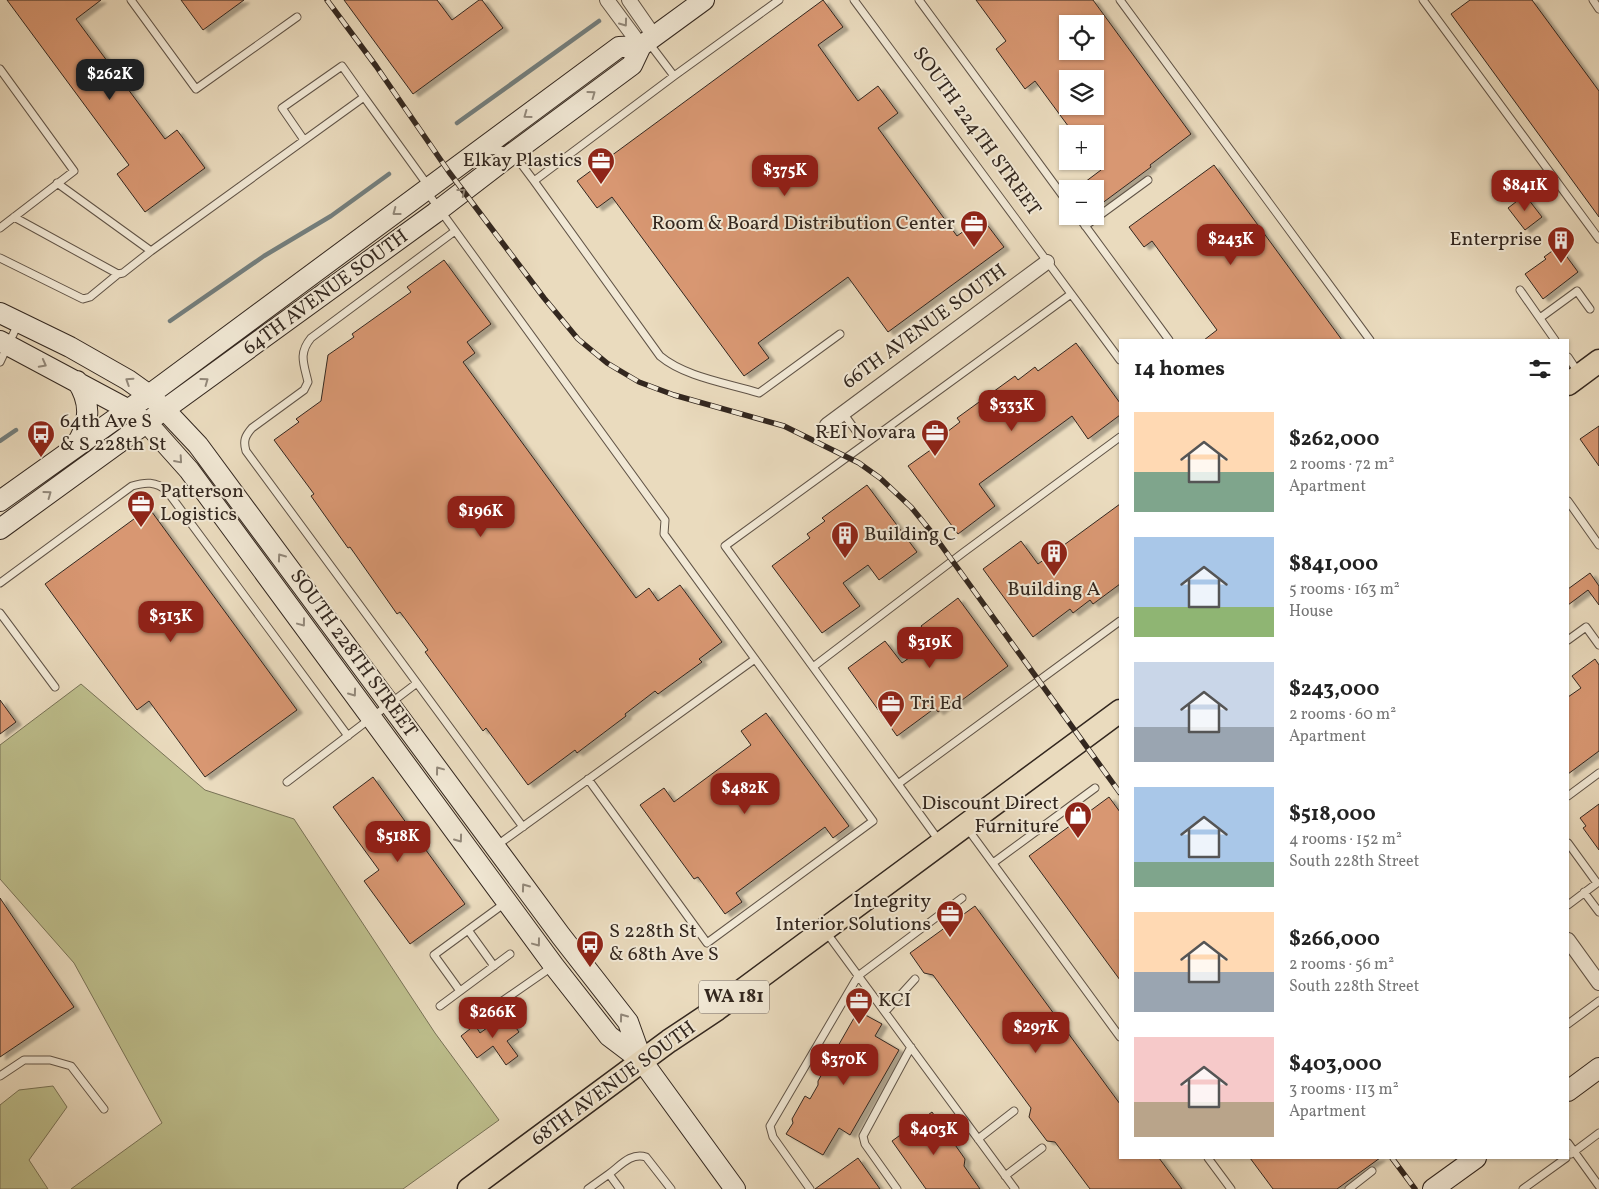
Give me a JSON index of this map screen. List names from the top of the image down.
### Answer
{
  "streets": {
    "main road": [
      "64TH AVENUE SOUTH",
      "SOUTH 228TH STREET",
      "WA 181",
      "68TH AVENUE SOUTH"
    ],
    "street": ["66TH AVENUE SOUTH"],
    "lane": ["SOUTH 224TH STREET"]
  },
  "crossings": [
    ["SOUTH 224TH STREET", "66TH AVENUE SOUTH"],
    ["64TH AVENUE SOUTH", "SOUTH 228TH STREET"],
    ["SOUTH 228TH STREET", "68TH AVENUE SOUTH"]
  ],
  "places": {
    "office": [
      "Elkay Plastics",
      "Room & Board Distribution Center",
      "REI Novara",
      "Patterson Logistics",
      "Tri Ed",
      "Integrity Interior Solutions",
      "KCI"
    ],
    "building": ["Enterprise", "Building C", "Building A"],
    "bus stop": ["64th Ave S & S 228th St", "S 228th St & 68th Ave S"],
    "shop": ["Discount Direct Furniture"]
  },
  "page": {
    "map_buttons": ["+", "−"],
    "price": [
      "$262K",
      "$375K",
      "$841K",
      "$243K",
      "$333K",
      "$196K",
      "$313K",
      "$319K",
      "$482K",
      "$518K",
      "$266K",
      "$297K",
      "$370K",
      "$403K"
    ],
    "heading": "14 homes",
    "list": [
      {
        "name": "$262,000",
        "note": "2 rooms · 72 m² · Apartment"
      },
      {
        "name": "$841,000",
        "note": "5 rooms · 163 m² · House"
      },
      {
        "name": "$243,000",
        "note": "2 rooms · 60 m² · Apartment"
      },
      {
        "name": "$518,000",
        "note": "4 rooms · 152 m² · South 228th Street"
      },
      {
        "name": "$266,000",
        "note": "2 rooms · 56 m² · South 228th Street"
      },
      {
        "name": "$403,000",
        "note": "3 rooms · 113 m² · Apartment"
      }
    ]
  }
}
